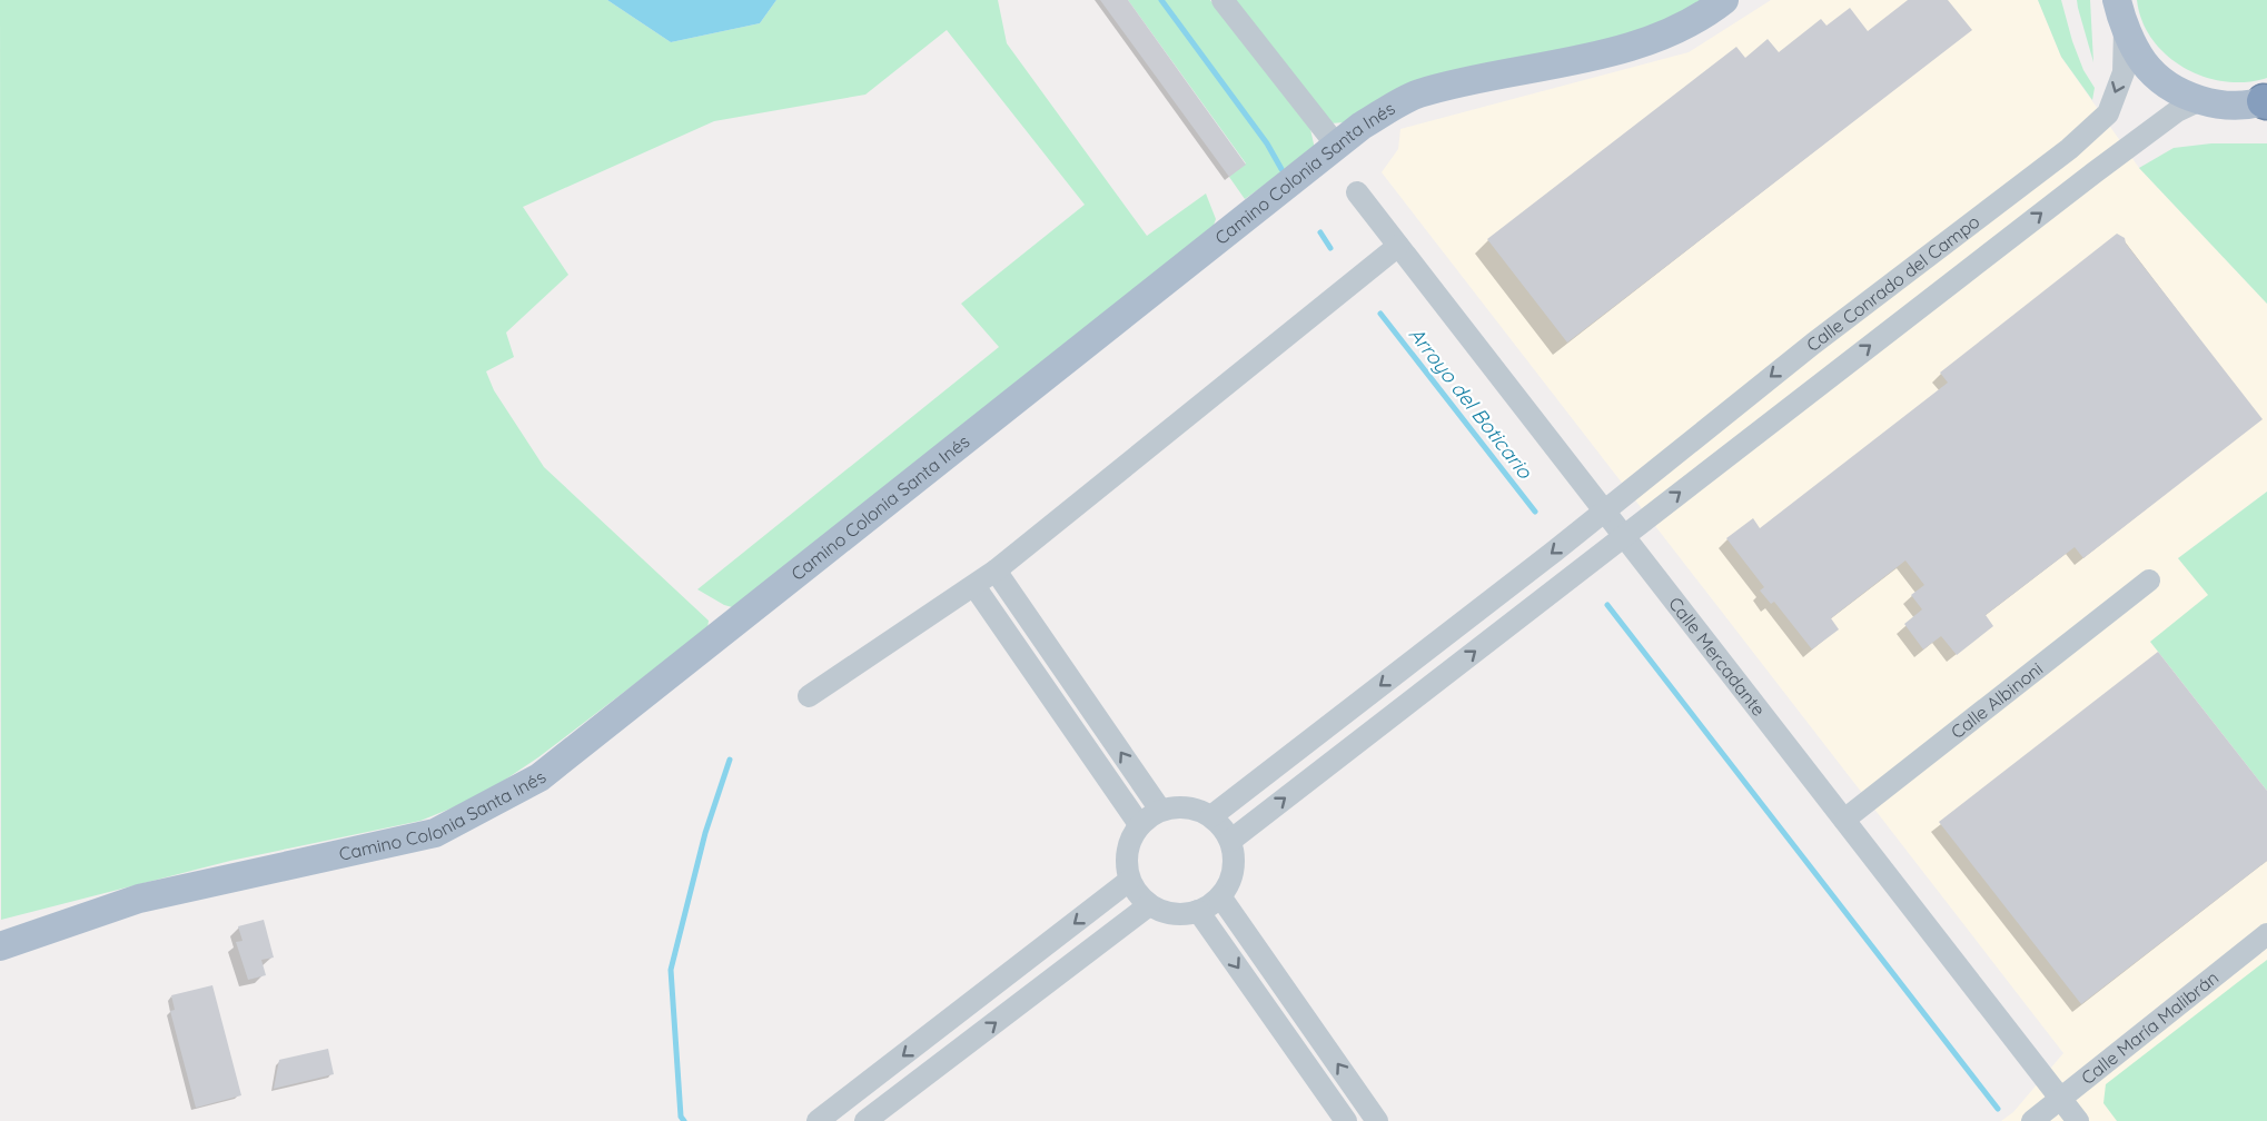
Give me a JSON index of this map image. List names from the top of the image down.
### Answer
{
  "streets": {
    "main road": ["Camino Colonia Santa Inés"],
    "street": [
      "Calle Conrado del Campo",
      "Calle Mercadante",
      "Calle Albinoni",
      "Calle María Malibrán"
    ]
  },
  "crossings": [
    ["Calle Conrado del Campo", "Calle Mercadante"],
    ["Calle Mercadante", "Calle Albinoni"],
    ["Calle Mercadante", "Calle María Malibrán"]
  ],
  "water": ["Arroyo del Boticario"]
}
